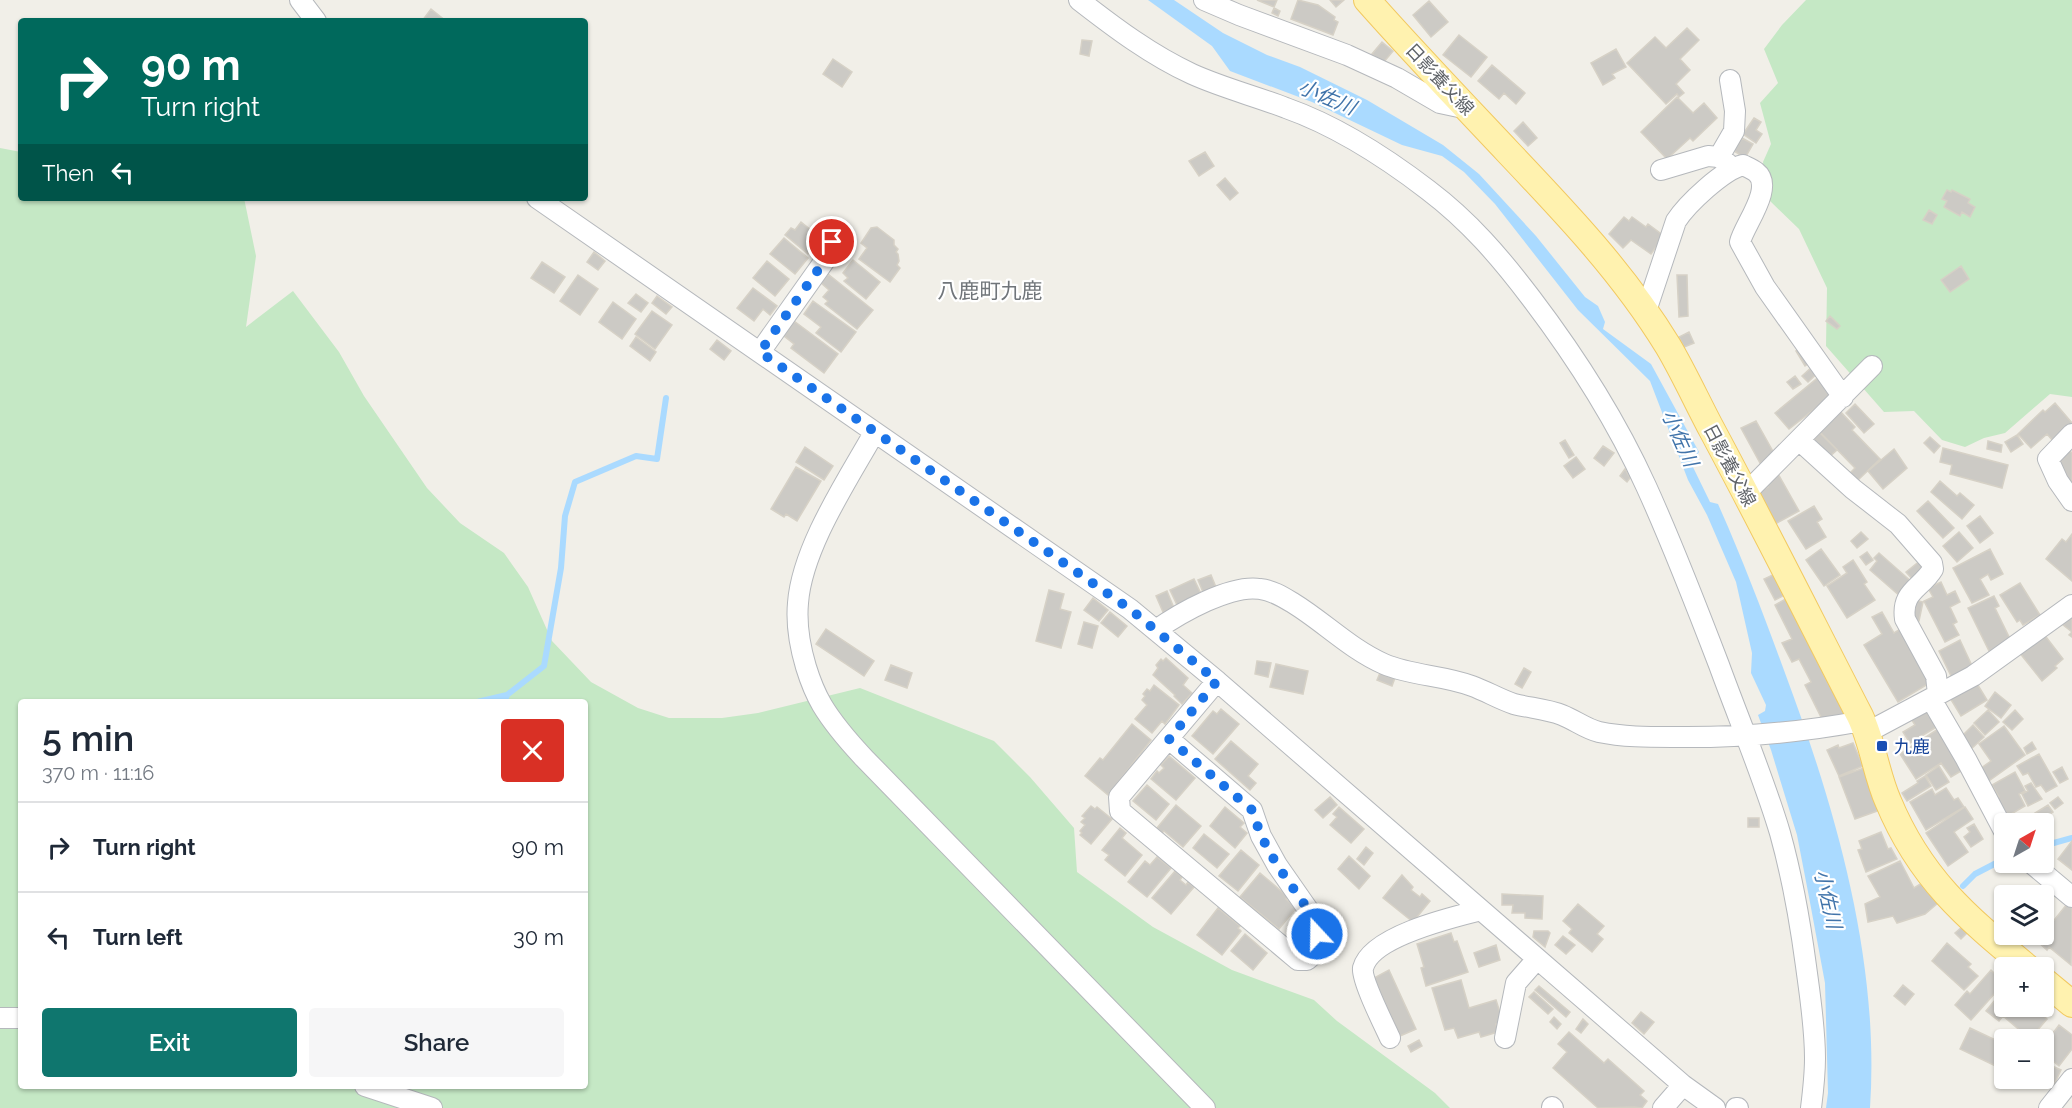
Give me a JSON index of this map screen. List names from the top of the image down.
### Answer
{
  "streets": {
    "main road": ["日影養父線"]
  },
  "districts": ["八鹿町九鹿"],
  "water": ["小佐川"],
  "places": {
    "transit": ["九鹿"]
  },
  "north": "top right",
  "page": {
    "turn": ["90 m", "Turn right"],
    "then": "Then",
    "heading": ["5 min", "370 m · 11:16"],
    "list": [
      {
        "name": "Turn right",
        "value": "90 m"
      },
      {
        "name": "Turn left",
        "value": "30 m"
      }
    ],
    "map_buttons": ["+", "−"],
    "buttons": ["Exit", "Share"]
  }
}
